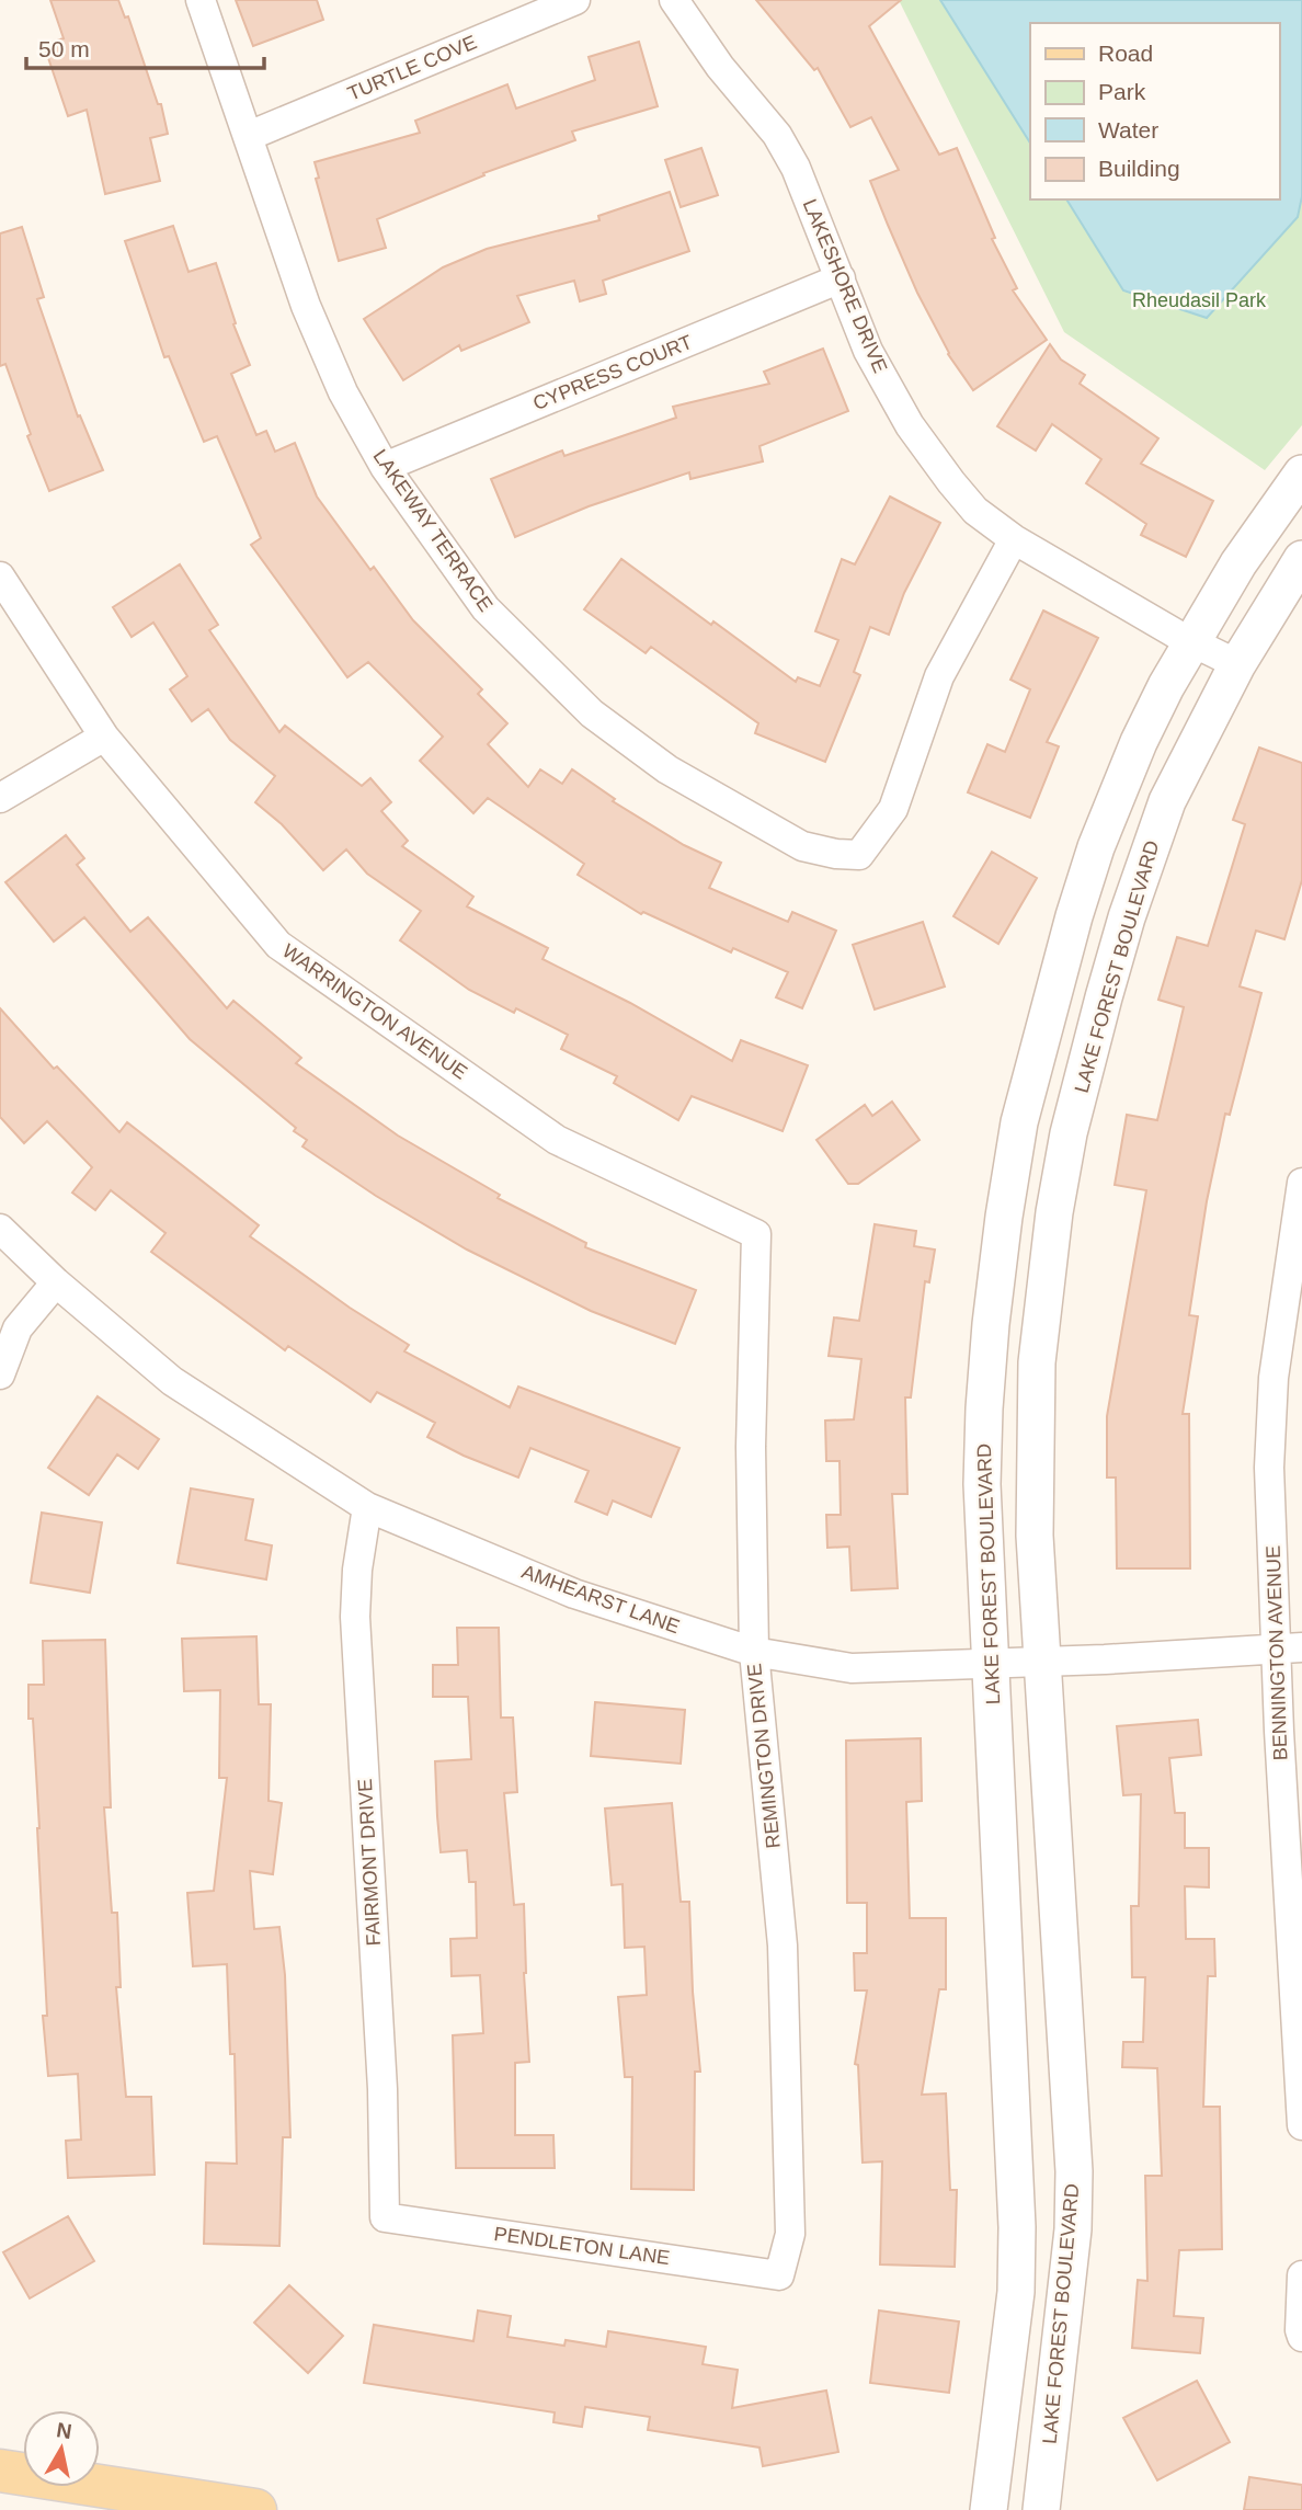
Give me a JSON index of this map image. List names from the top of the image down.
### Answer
{
  "streets": {
    "street": [
      "TURTLE COVE",
      "LAKESHORE DRIVE",
      "CYPRESS COURT",
      "LAKEWAY TERRACE",
      "LAKE FOREST BOULEVARD",
      "WARRINGTON AVENUE",
      "AMHEARST LANE",
      "BENNINGTON AVENUE",
      "REMINGTON DRIVE",
      "FAIRMONT DRIVE",
      "PENDLETON LANE"
    ]
  },
  "crossings": [
    ["TURTLE COVE", "LAKEWAY TERRACE"],
    ["LAKESHORE DRIVE", "CYPRESS COURT"],
    ["LAKESHORE DRIVE", "LAKEWAY TERRACE"],
    ["LAKESHORE DRIVE", "LAKE FOREST BOULEVARD"],
    ["CYPRESS COURT", "LAKEWAY TERRACE"],
    ["LAKE FOREST BOULEVARD", "AMHEARST LANE"],
    ["WARRINGTON AVENUE", "REMINGTON DRIVE"],
    ["AMHEARST LANE", "BENNINGTON AVENUE"],
    ["AMHEARST LANE", "REMINGTON DRIVE"],
    ["AMHEARST LANE", "FAIRMONT DRIVE"],
    ["REMINGTON DRIVE", "PENDLETON LANE"],
    ["FAIRMONT DRIVE", "PENDLETON LANE"]
  ],
  "parks": ["Rheudasil Park"],
  "legend": [
    "Road",
    "Park",
    "Water",
    "Building"
  ],
  "scale_bar": "50 m",
  "north": "top"
}
